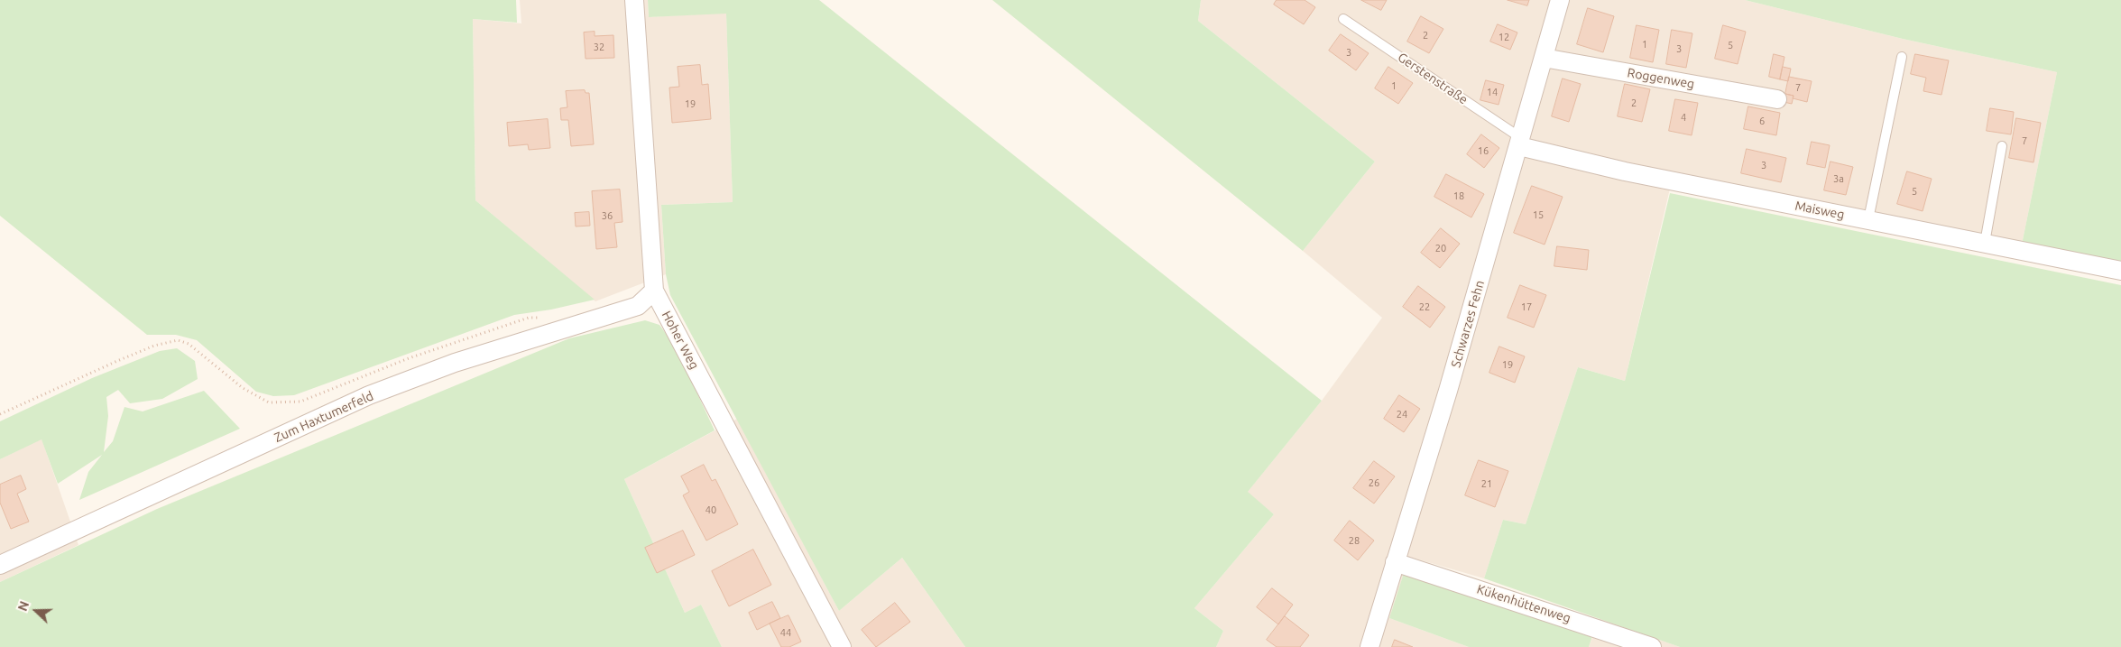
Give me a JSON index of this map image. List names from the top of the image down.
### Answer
{
  "streets": {
    "street": [
      "Roggenweg",
      "Maisweg",
      "Schwarzes Fehn",
      "Hoher Weg",
      "Zum Haxtumerfeld",
      "Kükenhüttenweg"
    ],
    "lane": ["Gerstenstraße"]
  },
  "crossings": [
    ["Gerstenstraße", "Maisweg"],
    ["Gerstenstraße", "Schwarzes Fehn"],
    ["Roggenweg", "Schwarzes Fehn"],
    ["Maisweg", "Schwarzes Fehn"],
    ["Schwarzes Fehn", "Kükenhüttenweg"],
    ["Hoher Weg", "Zum Haxtumerfeld"]
  ],
  "house_numbers": [
    "2",
    "12",
    "1",
    "5",
    "32",
    "3",
    "3",
    "1",
    "7",
    "14",
    "2",
    "19",
    "4",
    "6",
    "7",
    "16",
    "3",
    "3a",
    "5",
    "18",
    "15",
    "36",
    "20",
    "22",
    "17",
    "19",
    "24",
    "26",
    "21",
    "40",
    "28",
    "44"
  ],
  "north": "left"
}
